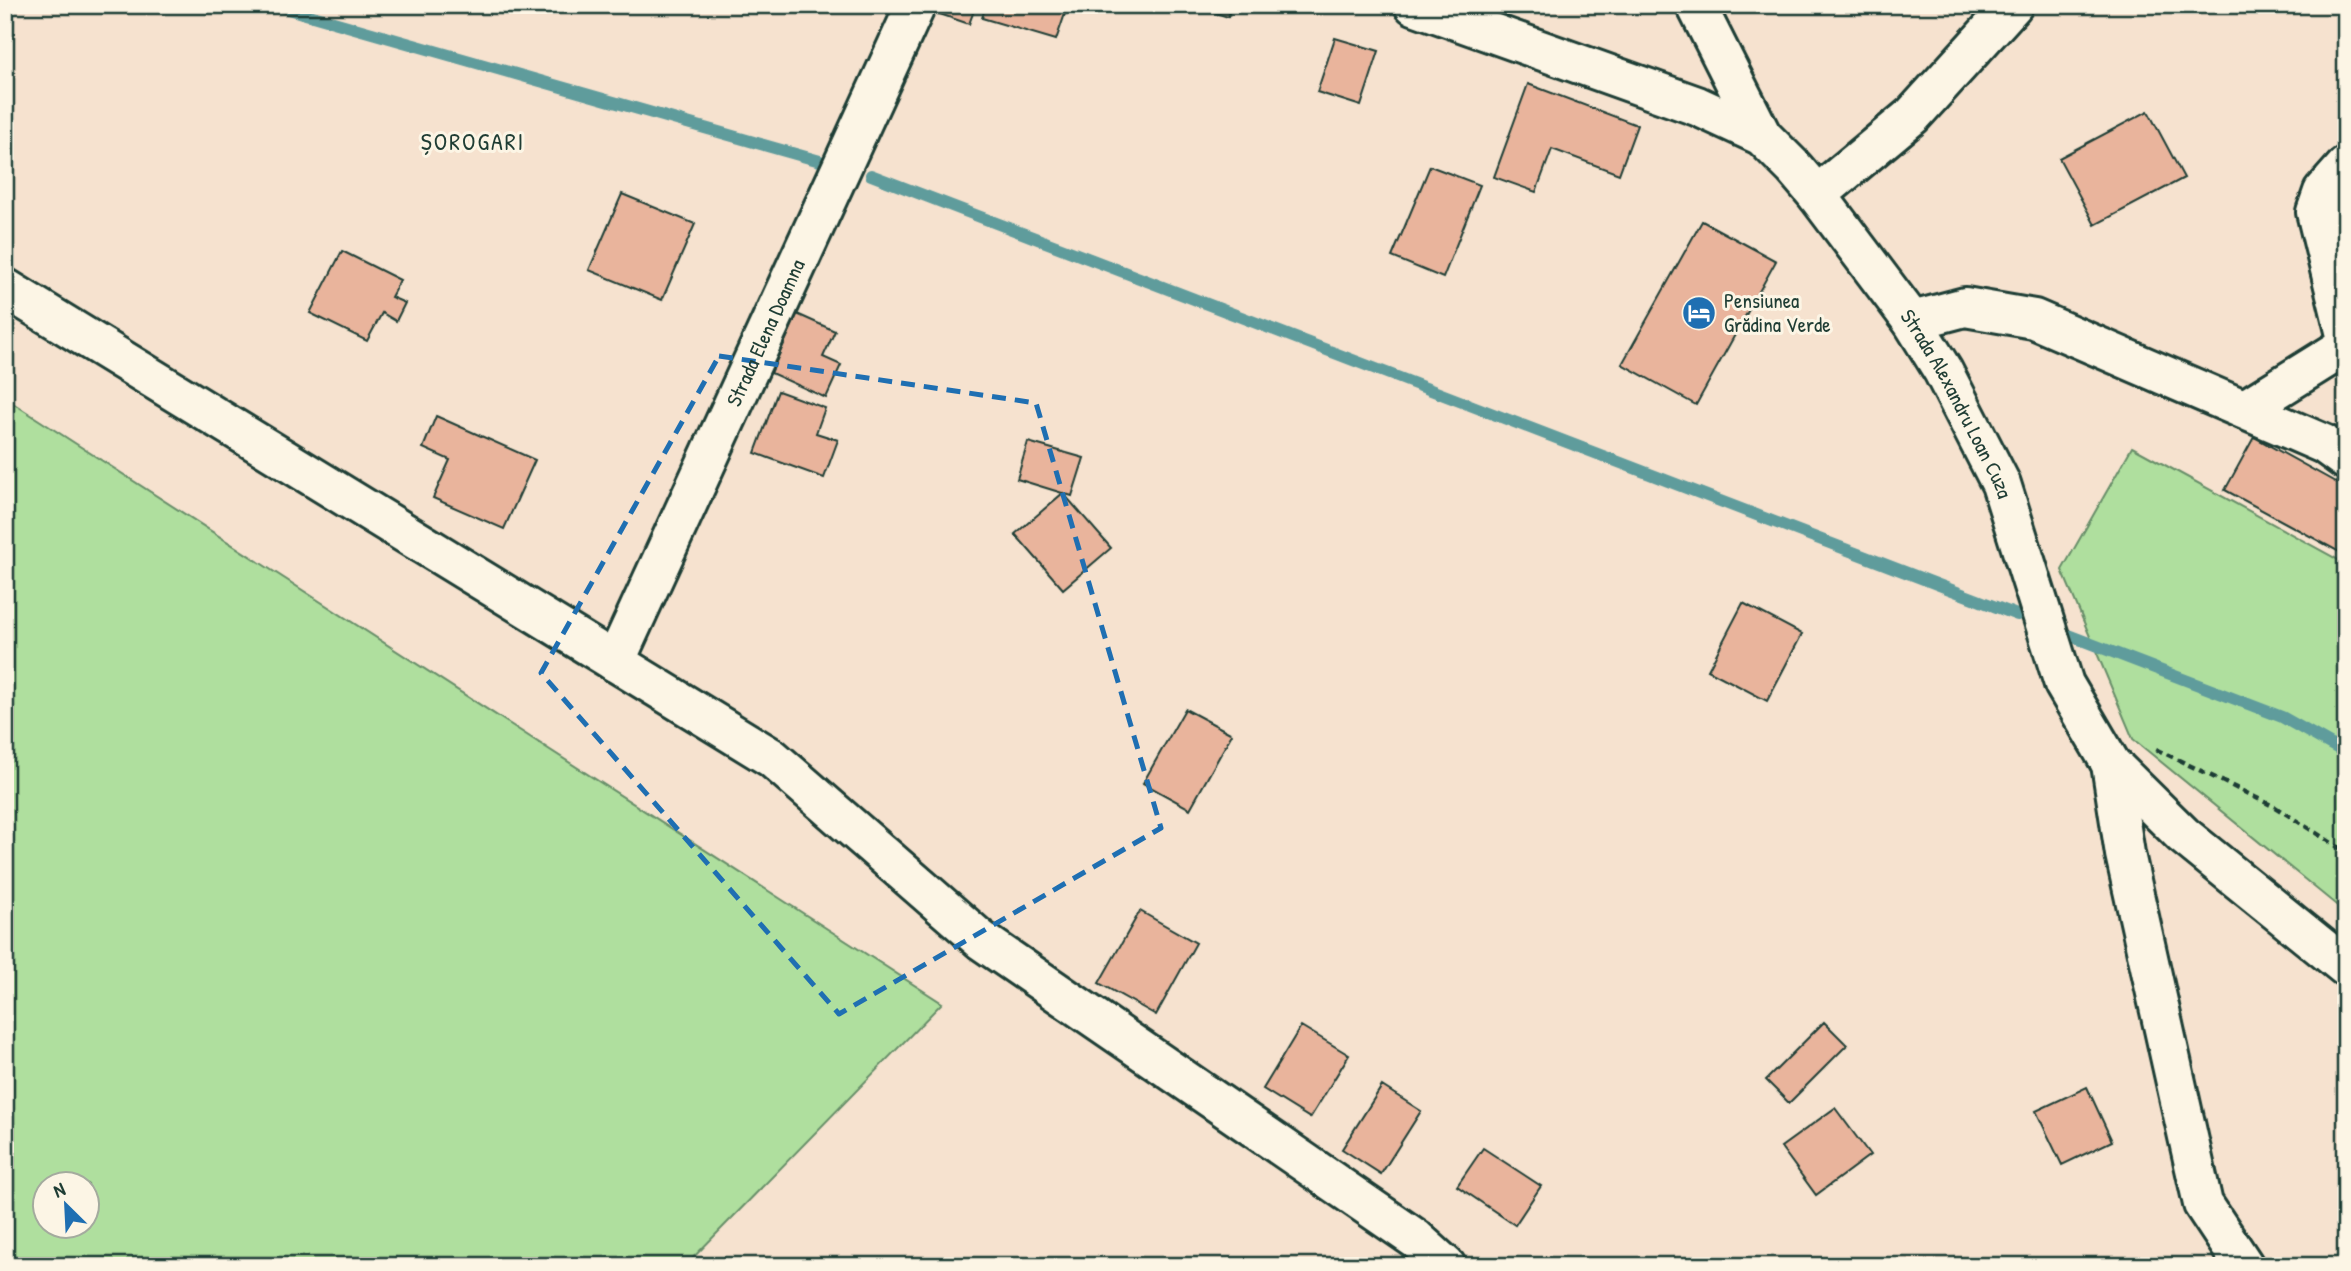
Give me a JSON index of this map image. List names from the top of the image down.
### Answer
{
  "streets": {
    "street": ["Strada Elena Doamna", "Strada Alexandru Loan Cuza"]
  },
  "districts": ["ȘOROGARI"],
  "places": {
    "hotel": ["Pensiunea Grădina Verde"]
  },
  "north": "top left"
}
